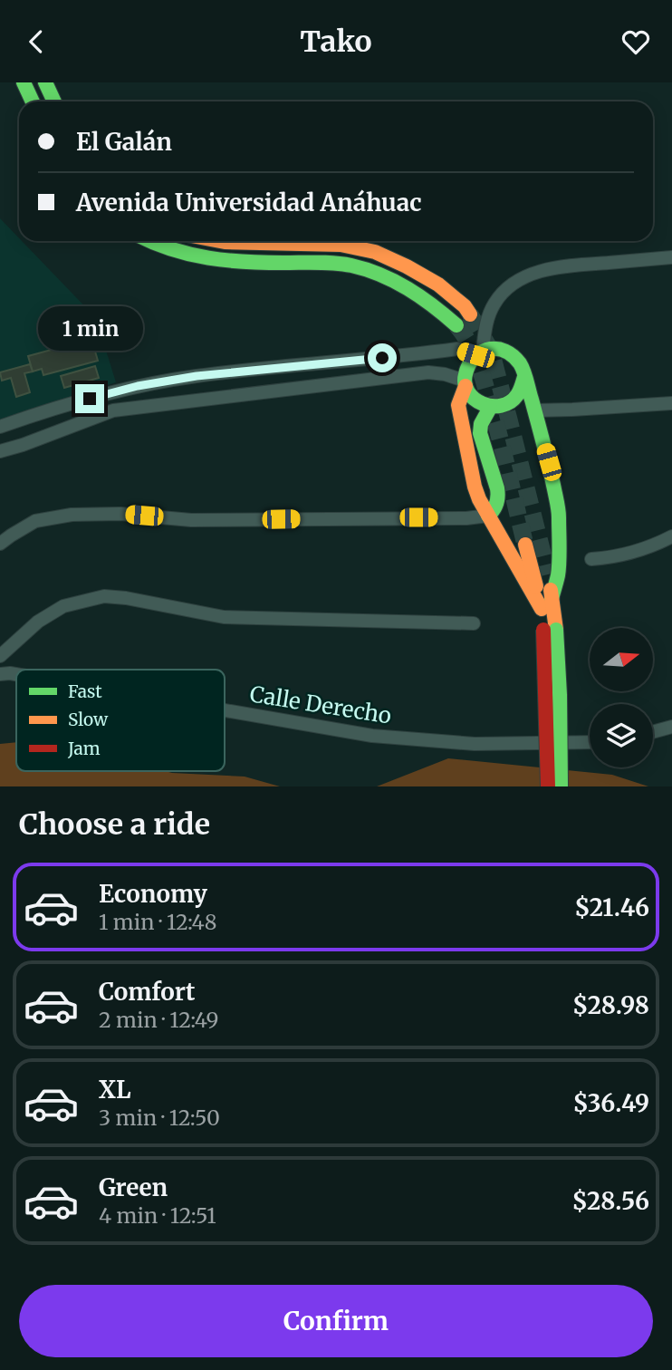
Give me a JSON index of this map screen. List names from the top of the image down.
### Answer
{
  "streets": {
    "street": ["Calle Derecho"]
  },
  "legend": ["Fast", "Slow", "Jam"],
  "north": "right",
  "page": {
    "header": "Tako",
    "banner": ["El Galán", "Avenida Universidad Anáhuac"],
    "bubble": "1 min",
    "heading": "Choose a ride",
    "list": [
      {
        "name": "Economy",
        "note": "1 min · 12:48",
        "value": "$21.46"
      },
      {
        "name": "Comfort",
        "note": "2 min · 12:49",
        "value": "$28.98"
      },
      {
        "name": "XL",
        "note": "3 min · 12:50",
        "value": "$36.49"
      },
      {
        "name": "Green",
        "note": "4 min · 12:51",
        "value": "$28.56"
      }
    ],
    "buttons": "Confirm"
  }
}
